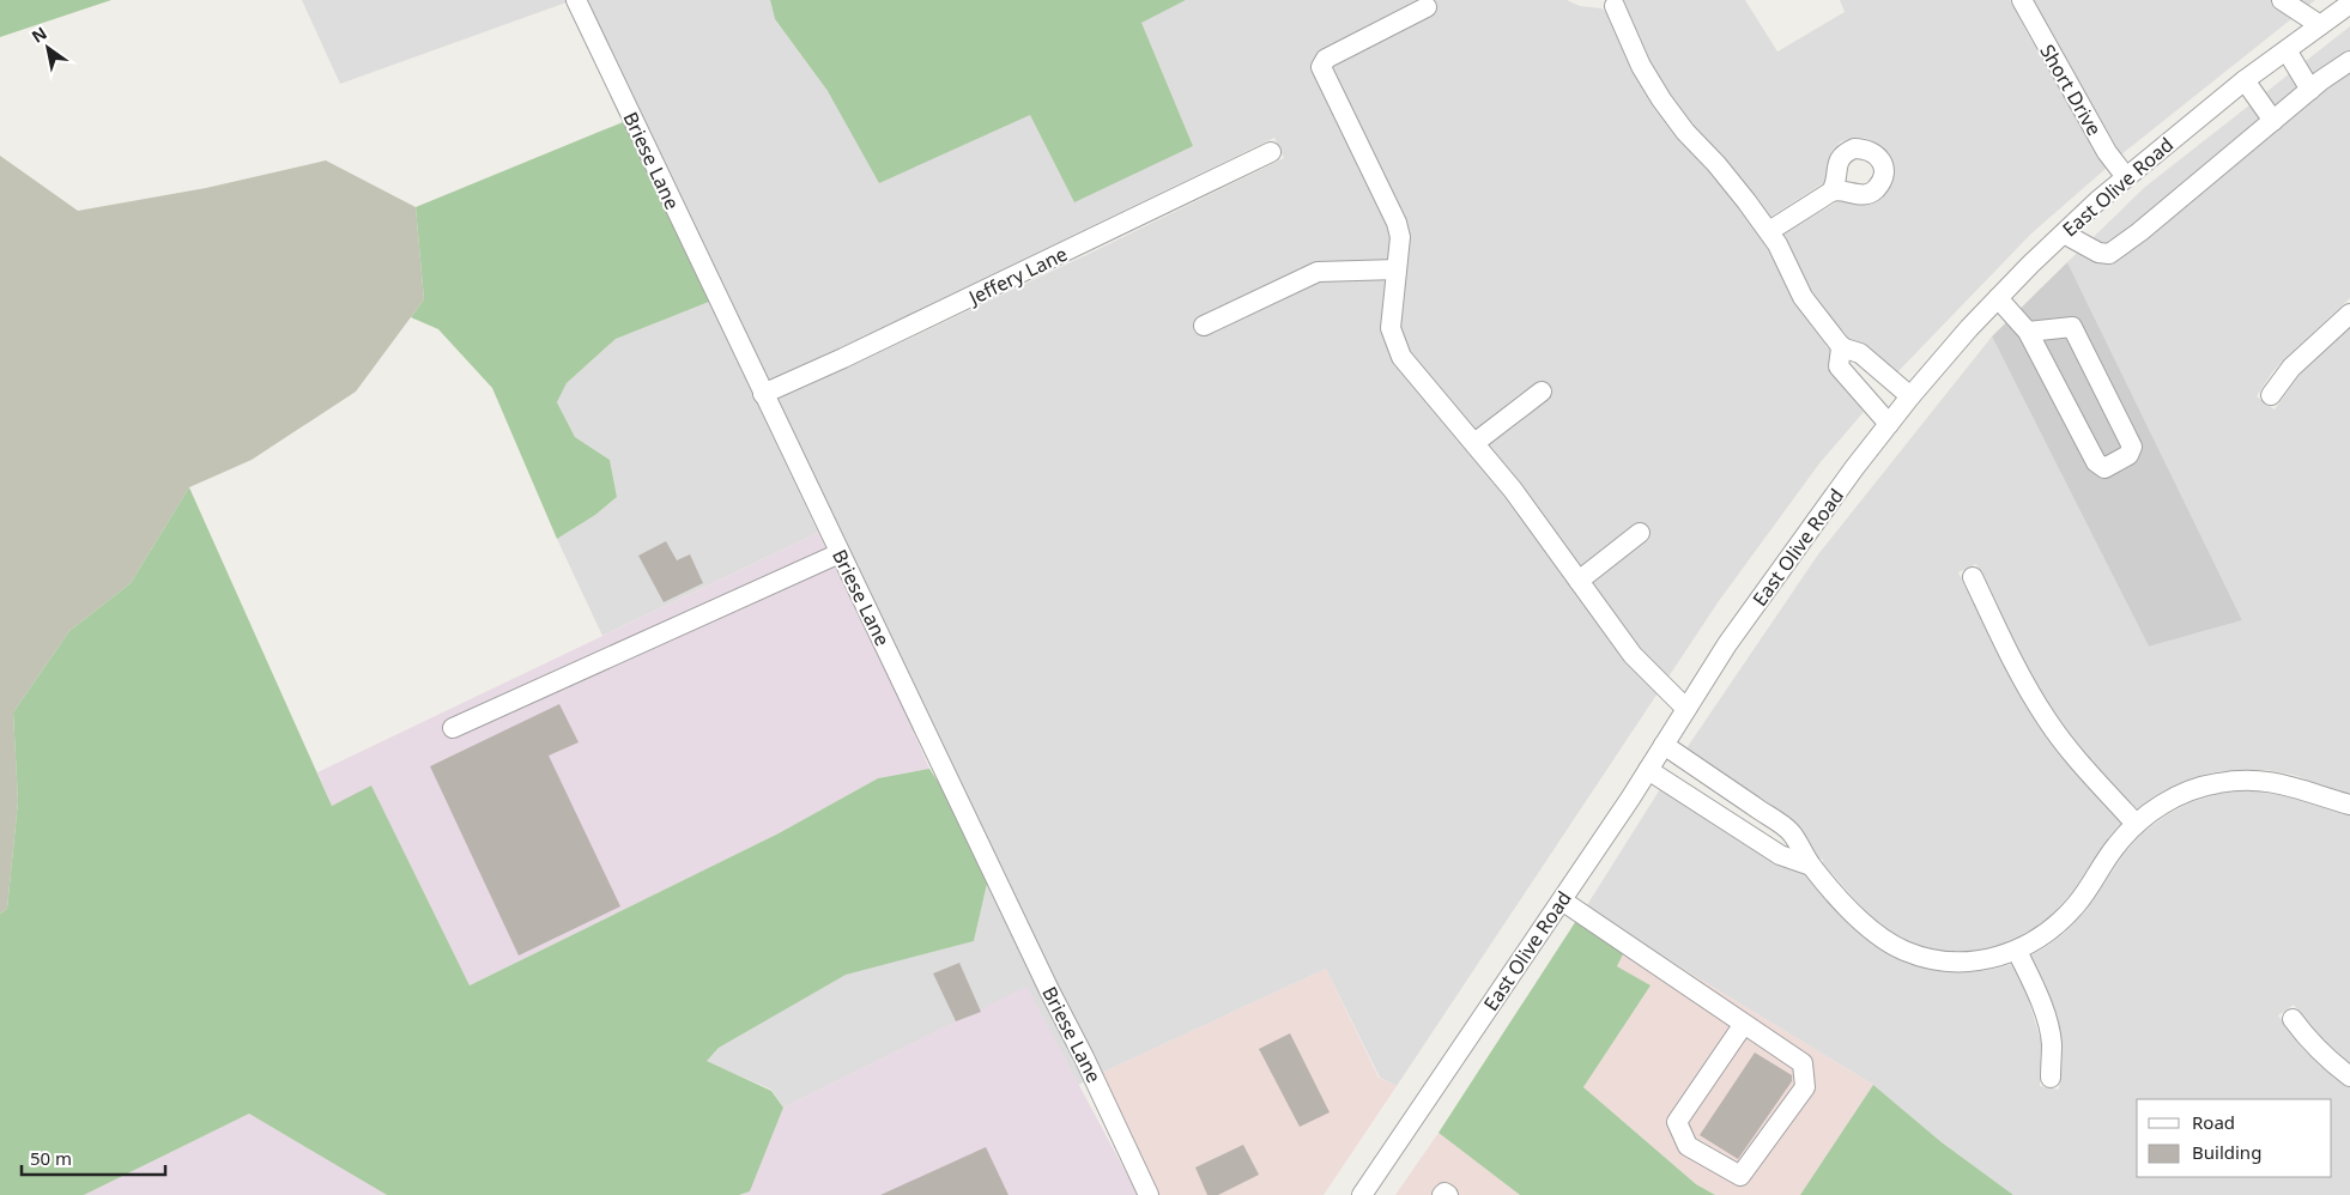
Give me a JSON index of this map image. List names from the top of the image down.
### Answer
{
  "streets": {
    "street": [
      "Short Drive",
      "Briese Lane",
      "East Olive Road",
      "Jeffery Lane"
    ]
  },
  "crossings": [
    ["Short Drive", "East Olive Road"],
    ["Briese Lane", "Jeffery Lane"]
  ],
  "legend": ["Road", "Building"],
  "scale_bar": "50 m",
  "north": "top left"
}
